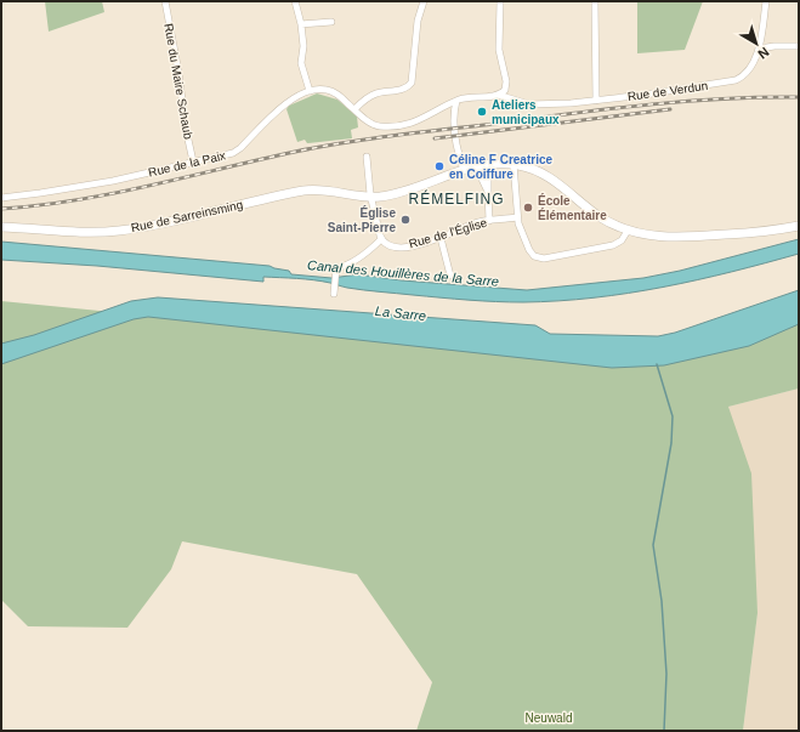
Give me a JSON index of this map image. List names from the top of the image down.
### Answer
{
  "streets": {
    "street": [
      "Rue du Maire Schaub",
      "Rue de Verdun",
      "Rue de la Paix",
      "Rue de Sarreinsming",
      "Rue de l'Église"
    ]
  },
  "crossings": [
    ["Rue du Maire Schaub", "Rue de la Paix"]
  ],
  "districts": ["RÉMELFING"],
  "water": ["Canal des Houillères de la Sarre", "La Sarre"],
  "parks": ["Neuwald"],
  "places": [
    "Ateliers municipaux",
    "Céline F Creatrice en Coiffure",
    "École Élémentaire",
    "Église Saint-Pierre"
  ],
  "north": "bottom right"
}
